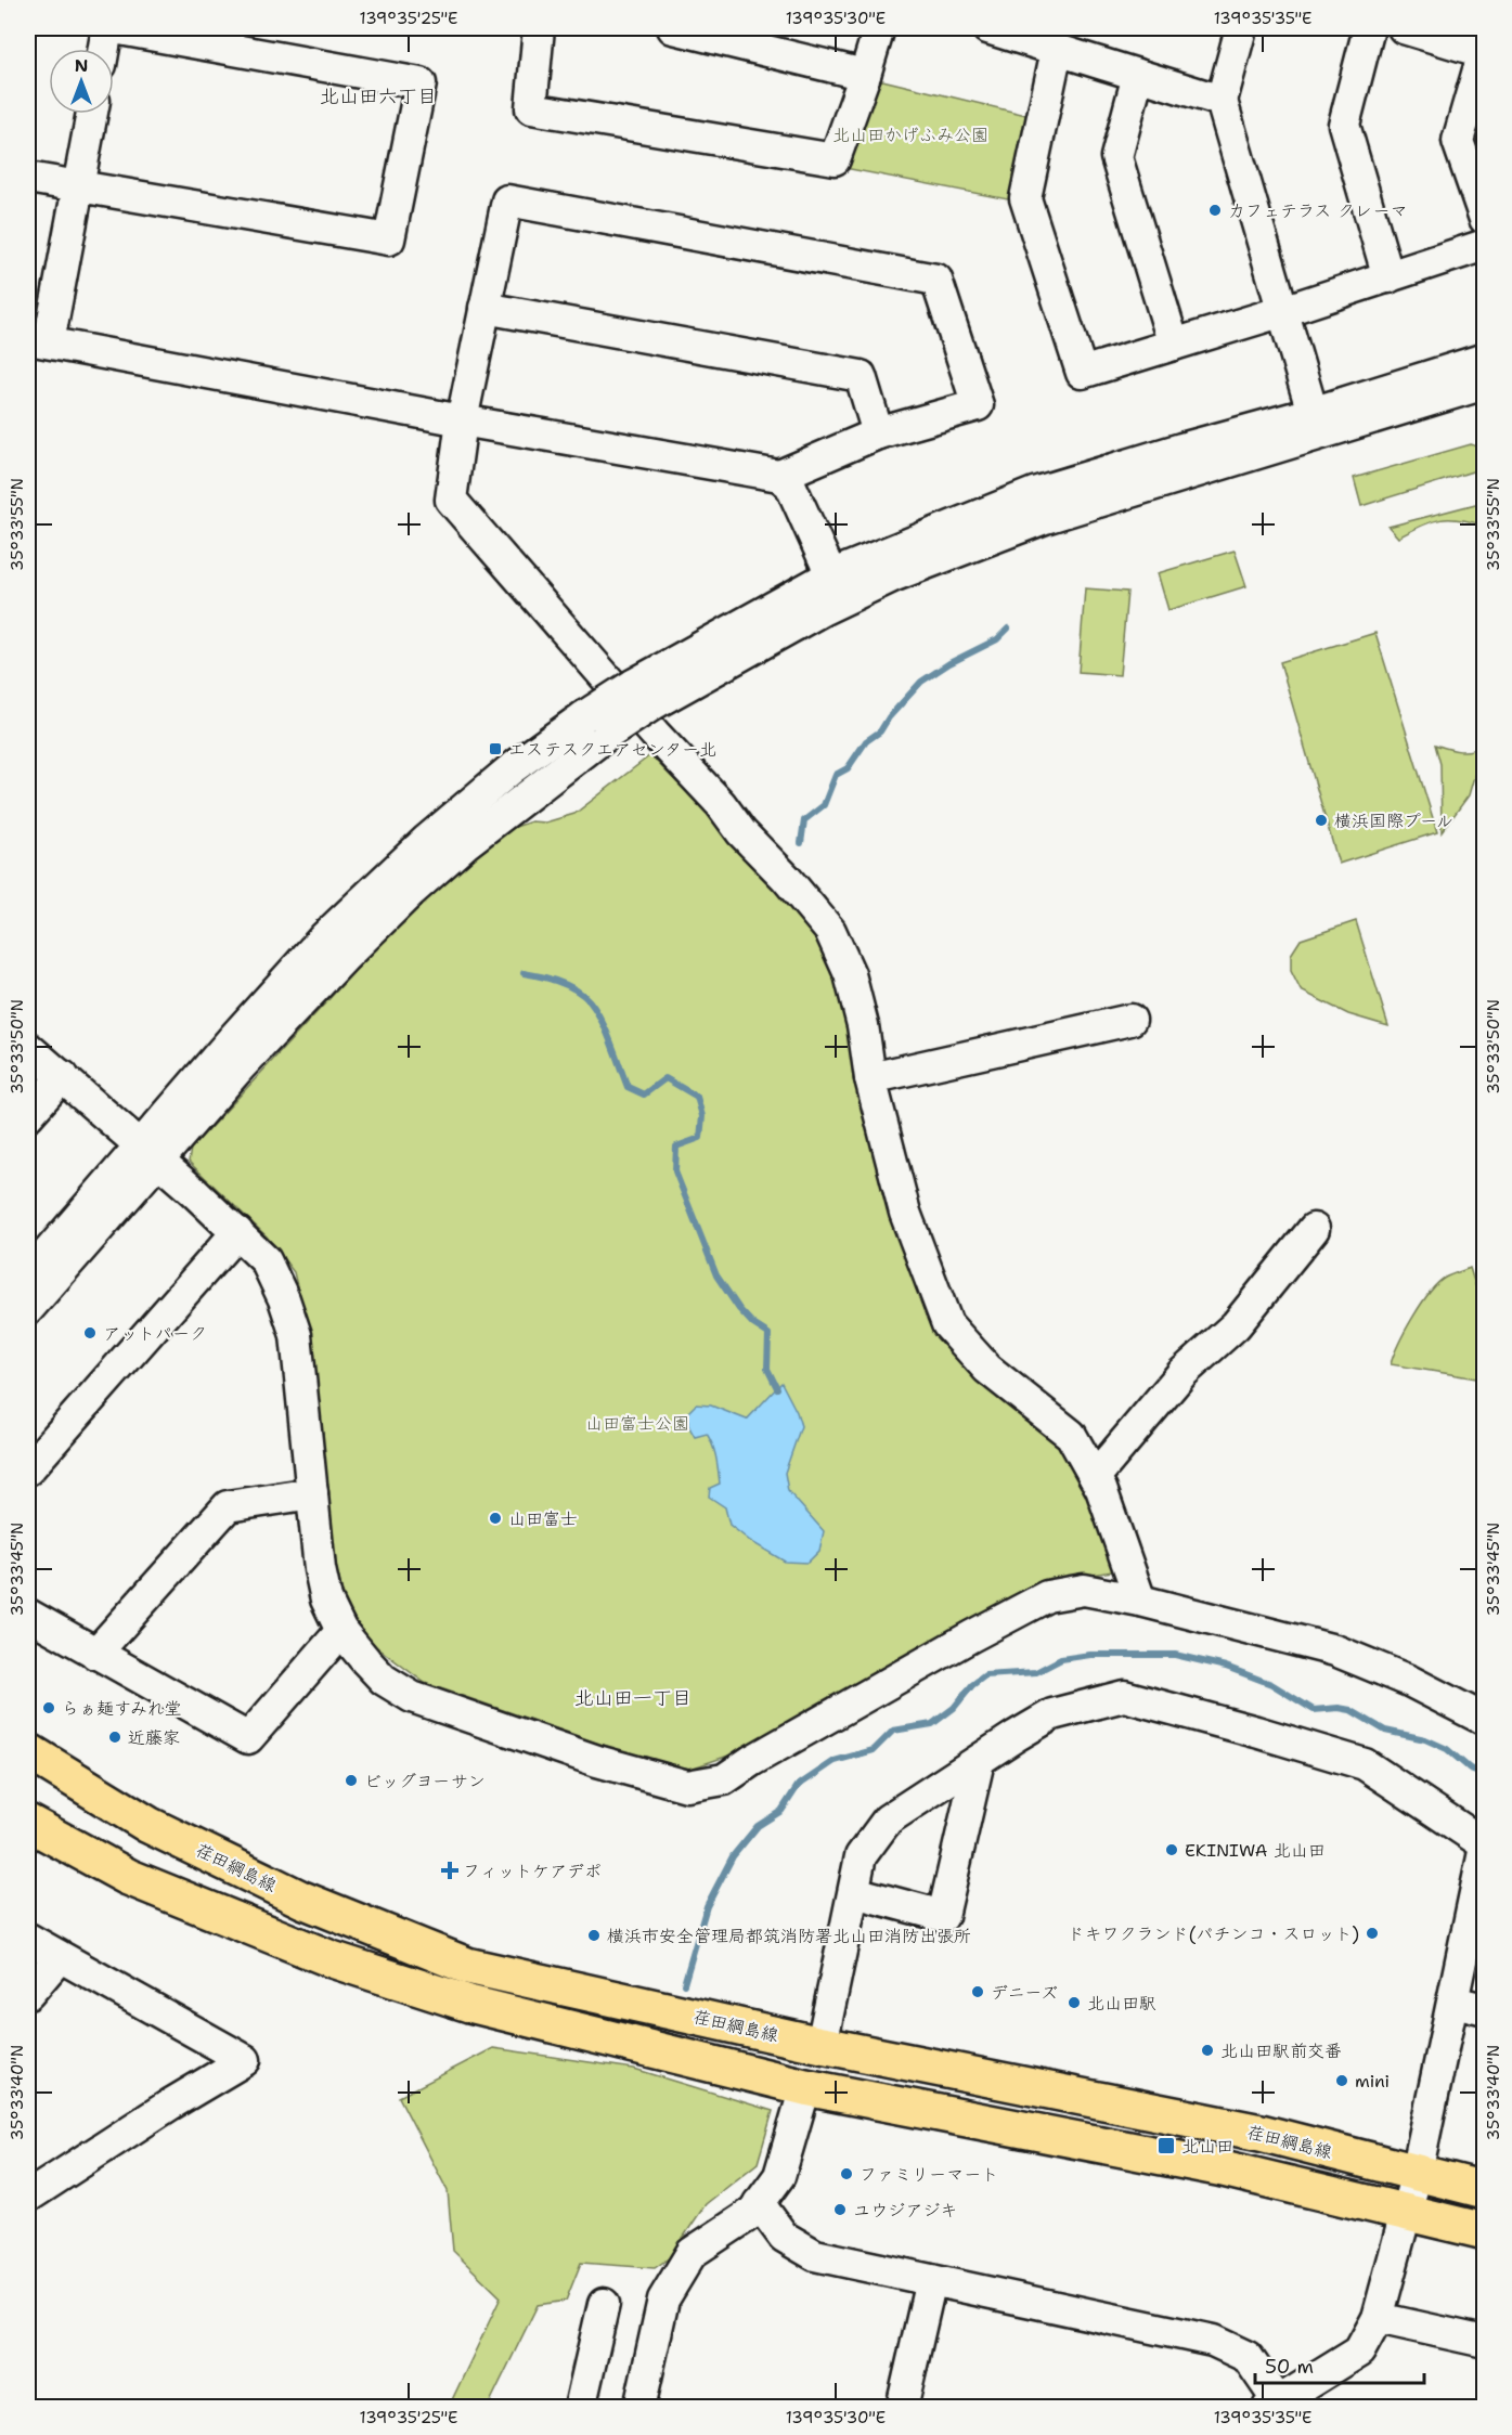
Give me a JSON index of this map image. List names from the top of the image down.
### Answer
{
  "streets": {
    "main road": ["荏田綱島線"]
  },
  "districts": ["北山田六丁目", "北山田一丁目"],
  "parks": ["北山田かげふみ公園", "山田富士公園"],
  "places": {
    "other": [
      "カフェテラス クレーマ",
      "横浜国際プール",
      "アットパーク",
      "山田富士",
      "らぁ麺すみれ堂",
      "近藤家",
      "ビッグヨーサン",
      "EKINIWA 北山田",
      "ドキワクランド(パチンコ・スロット)",
      "横浜市安全管理局都筑消防署北山田消防出張所",
      "デニーズ",
      "北山田駅",
      "北山田駅前交番",
      "mini",
      "ファミリーマート",
      "ユウジアジキ"
    ],
    "transit": ["エステスクエアセンター北", "北山田"],
    "health": ["フィットケアデポ"]
  },
  "scale_bar": "50 m",
  "north": "top",
  "coordinates": [
    "139°35'25\"E",
    "139°35'30\"E",
    "139°35'35\"E",
    "35°33'55\"N",
    "35°33'50\"N",
    "35°33'45\"N",
    "35°33'40\"N"
  ]
}
